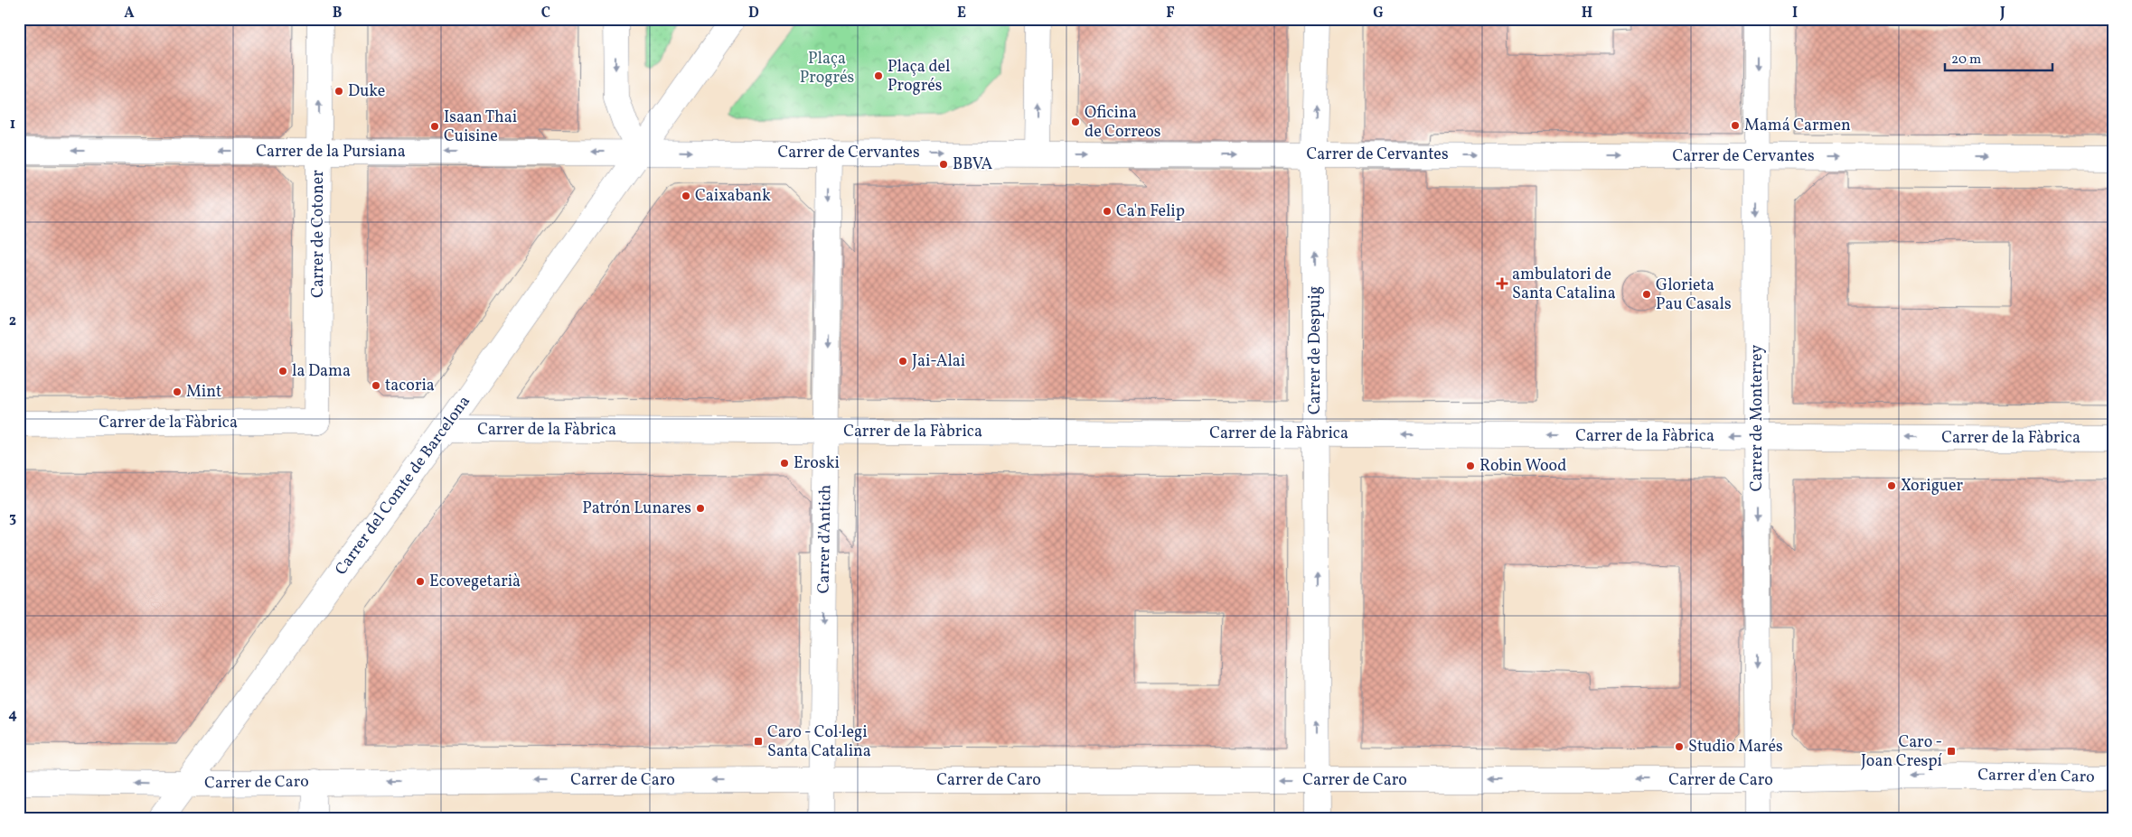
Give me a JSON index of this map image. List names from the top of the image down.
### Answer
{
  "streets": {
    "street": [
      "Carrer de la Pursiana",
      "Carrer de Cervantes",
      "Carrer de Cotoner",
      "Carrer de Despuig",
      "Carrer de Monterrey",
      "Carrer de la Fàbrica",
      "Carrer del Comte de Barcelona",
      "Carrer d'Antich",
      "Carrer d'en Caro",
      "Carrer de Caro"
    ]
  },
  "crossings": [
    ["Carrer de la Pursiana", "Carrer de Cervantes"],
    ["Carrer de la Pursiana", "Carrer de Cotoner"],
    ["Carrer de la Pursiana", "Carrer del Comte de Barcelona"],
    ["Carrer de Cervantes", "Carrer de Despuig"],
    ["Carrer de Cervantes", "Carrer de Monterrey"],
    ["Carrer de Cervantes", "Carrer del Comte de Barcelona"],
    ["Carrer de Cervantes", "Carrer d'Antich"],
    ["Carrer de Cotoner", "Carrer de la Fàbrica"],
    ["Carrer de Despuig", "Carrer de la Fàbrica"],
    ["Carrer de Despuig", "Carrer de Caro"],
    ["Carrer de Monterrey", "Carrer de la Fàbrica"],
    ["Carrer de Monterrey", "Carrer de Caro"],
    ["Carrer de la Fàbrica", "Carrer del Comte de Barcelona"],
    ["Carrer de la Fàbrica", "Carrer d'Antich"],
    ["Carrer del Comte de Barcelona", "Carrer de Caro"],
    ["Carrer d'Antich", "Carrer de Caro"],
    ["Carrer d'en Caro", "Carrer de Caro"]
  ],
  "one_way": [
    "Carrer de la Pursiana",
    "Carrer de Cervantes",
    "Carrer de Despuig",
    "Carrer de Monterrey",
    "Carrer de la Fàbrica",
    "Carrer d'Antich",
    "Carrer de Caro"
  ],
  "parks": ["Plaça Progrés"],
  "places": {
    "other": [
      "Plaça del Progrés",
      "Duke",
      "Oficina de Correos",
      "Mamá Carmen",
      "Isaan Thai Cuisine",
      "BBVA",
      "Caixabank",
      "Ca'n Felip",
      "Glorieta Pau Casals",
      "Jai-Alai",
      "la Dama",
      "tacoria",
      "Mint",
      "Eroski",
      "Robin Wood",
      "Xoriguer",
      "Patrón Lunares",
      "Ecovegetarià",
      "Studio Marés"
    ],
    "health": ["ambulatori de Santa Catalina"],
    "transit": ["Caro - Col·legi Santa Catalina", "Caro - Joan Crespí"]
  },
  "scale_bar": "20 m",
  "grid": {
    "columns": [
      "A",
      "B",
      "C",
      "D",
      "E",
      "F",
      "G",
      "H",
      "I",
      "J"
    ],
    "rows": [
      "1",
      "2",
      "3",
      "4"
    ]
  }
}
